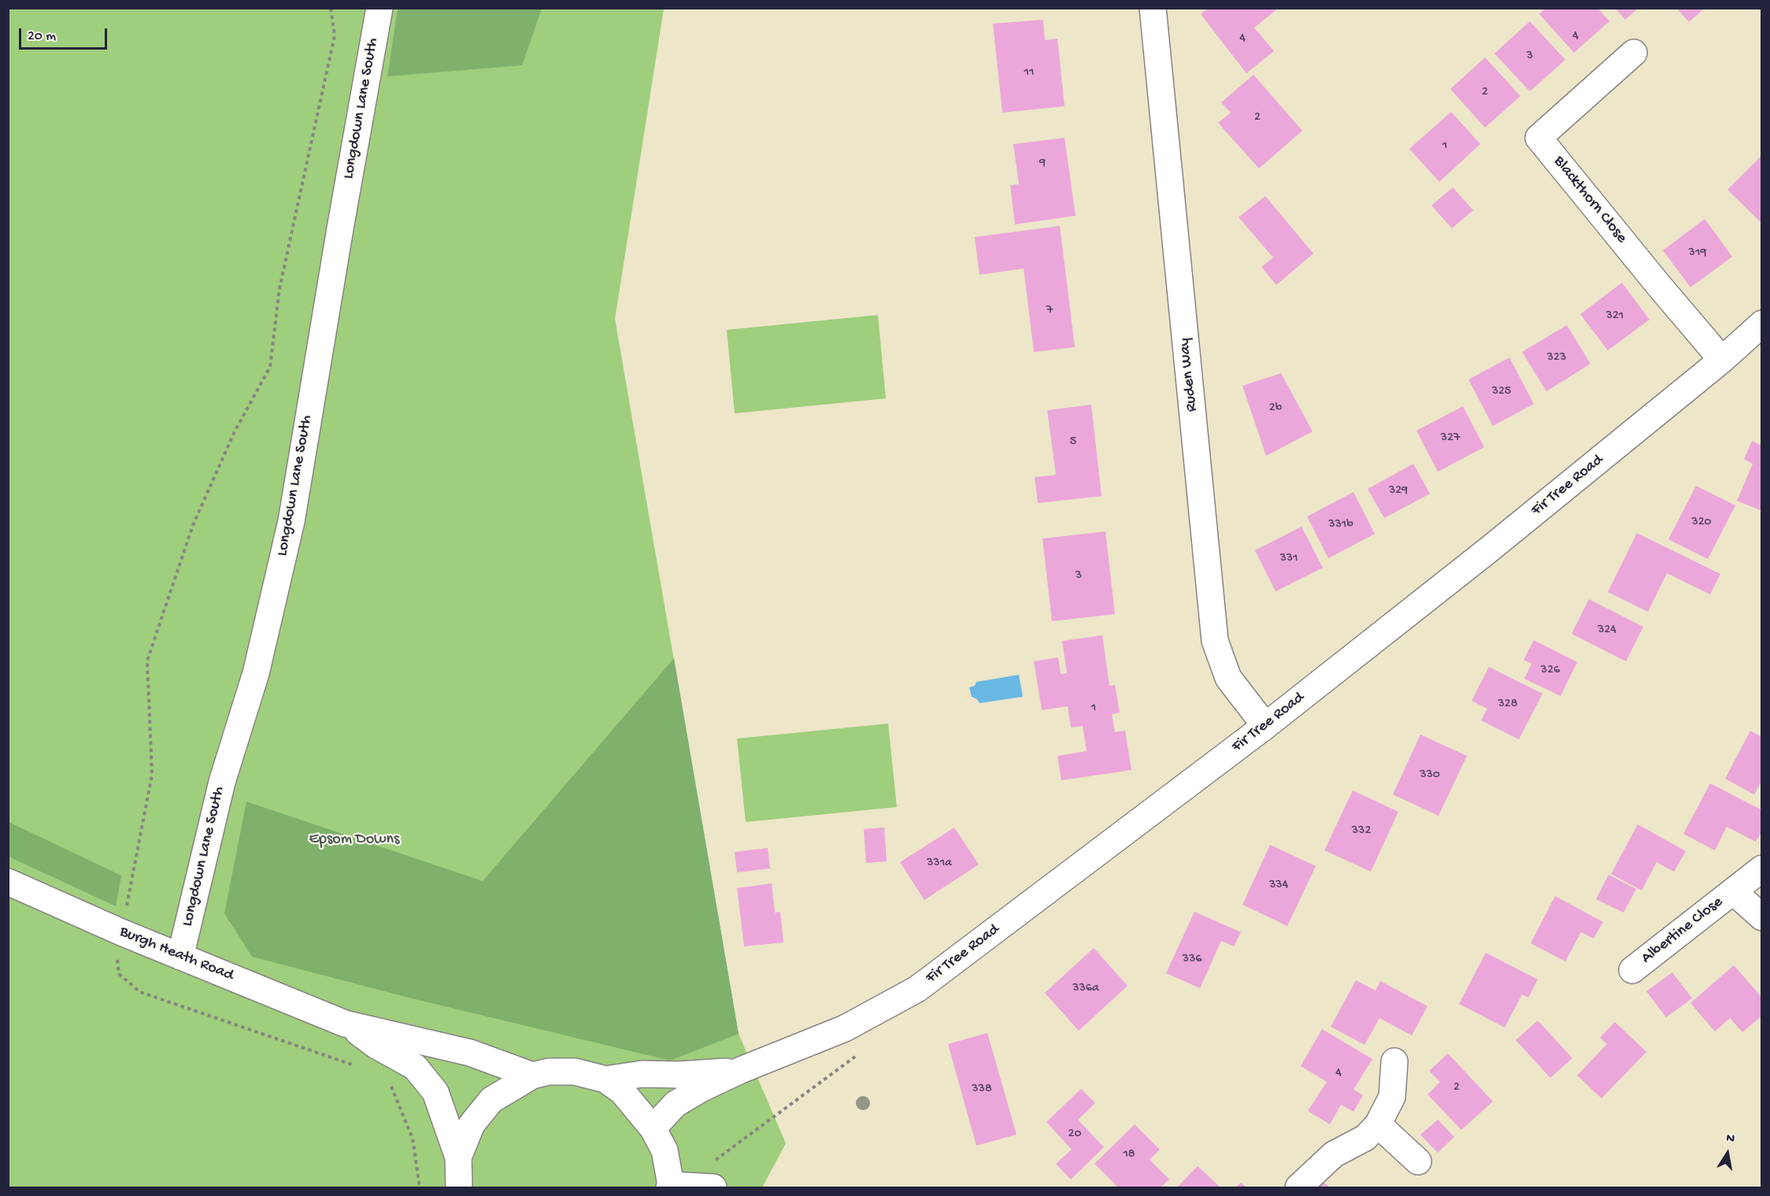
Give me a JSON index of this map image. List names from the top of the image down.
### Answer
{
  "streets": {
    "main road": [
      "Longdown Lane South",
      "Blackthorn Close",
      "Ruden Way",
      "Fir Tree Road",
      "Albertine Close",
      "Burgh Heath Road"
    ]
  },
  "crossings": [
    ["Longdown Lane South", "Burgh Heath Road"],
    ["Blackthorn Close", "Fir Tree Road"],
    ["Ruden Way", "Fir Tree Road"]
  ],
  "parks": ["Epsom Downs"],
  "house_numbers": [
    "4",
    "4",
    "3",
    "11",
    "2",
    "2",
    "1",
    "9",
    "319",
    "7",
    "321",
    "323",
    "325",
    "2b",
    "327",
    "5",
    "329",
    "320",
    "331b",
    "331",
    "3",
    "324",
    "326",
    "328",
    "1",
    "330",
    "332",
    "331a",
    "334",
    "336",
    "336a",
    "4",
    "2",
    "338",
    "20",
    "18"
  ],
  "scale_bar": "20 m",
  "north": "top"
}
